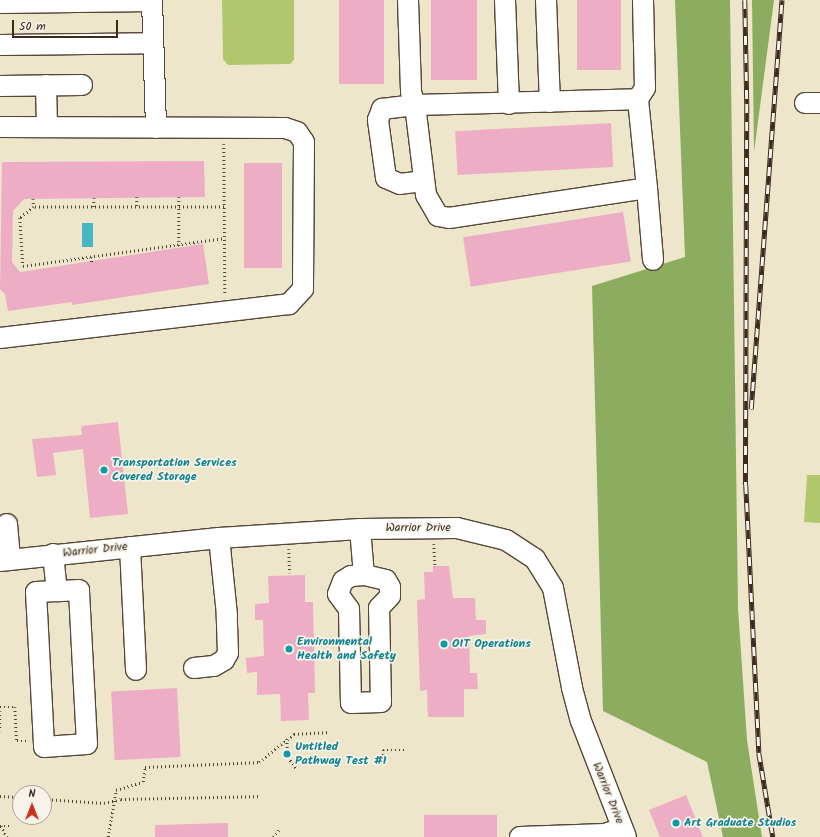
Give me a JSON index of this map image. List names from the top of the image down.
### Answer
{
  "streets": {
    "street": ["Warrior Drive"]
  },
  "places": [
    "Transportation Services Covered Storage",
    "OIT Operations",
    "Environmental Health and Safety",
    "Untitled Pathway Test #1",
    "Art Graduate Studios"
  ],
  "scale_bar": "50 m",
  "north": "top"
}
